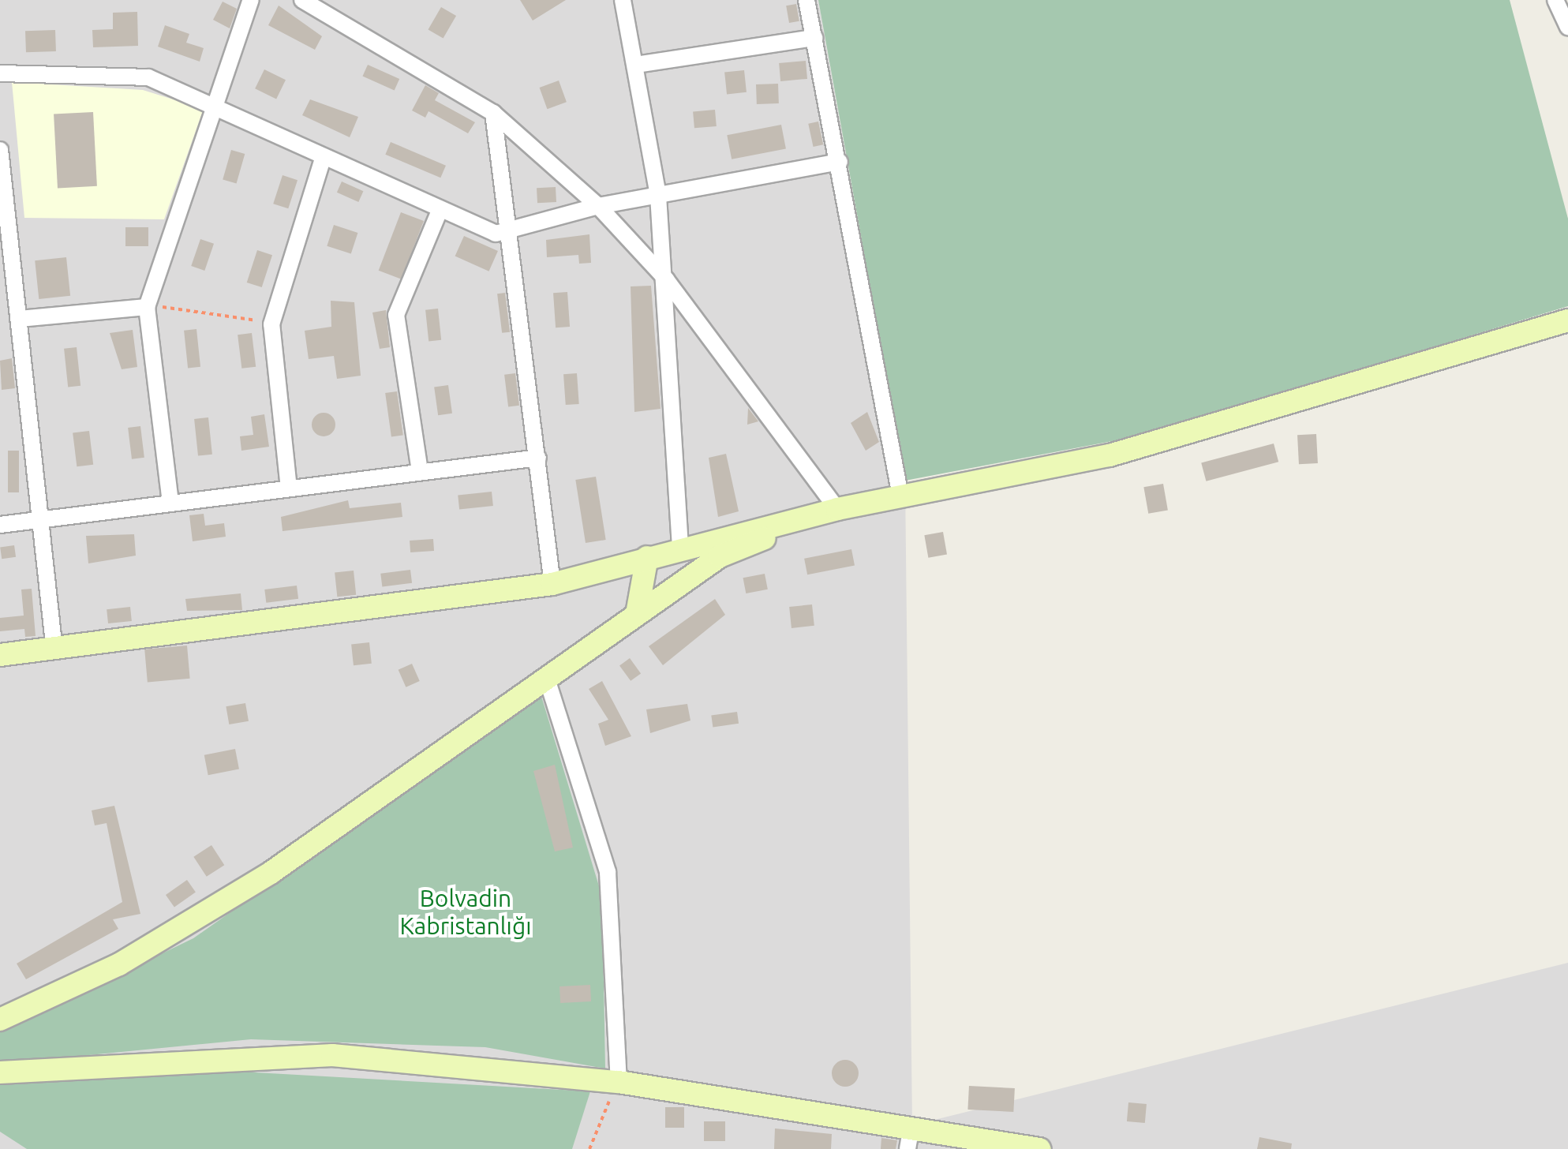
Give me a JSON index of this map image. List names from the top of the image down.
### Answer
{
  "parks": ["Bolvadin Kabristanlığı"]
}
